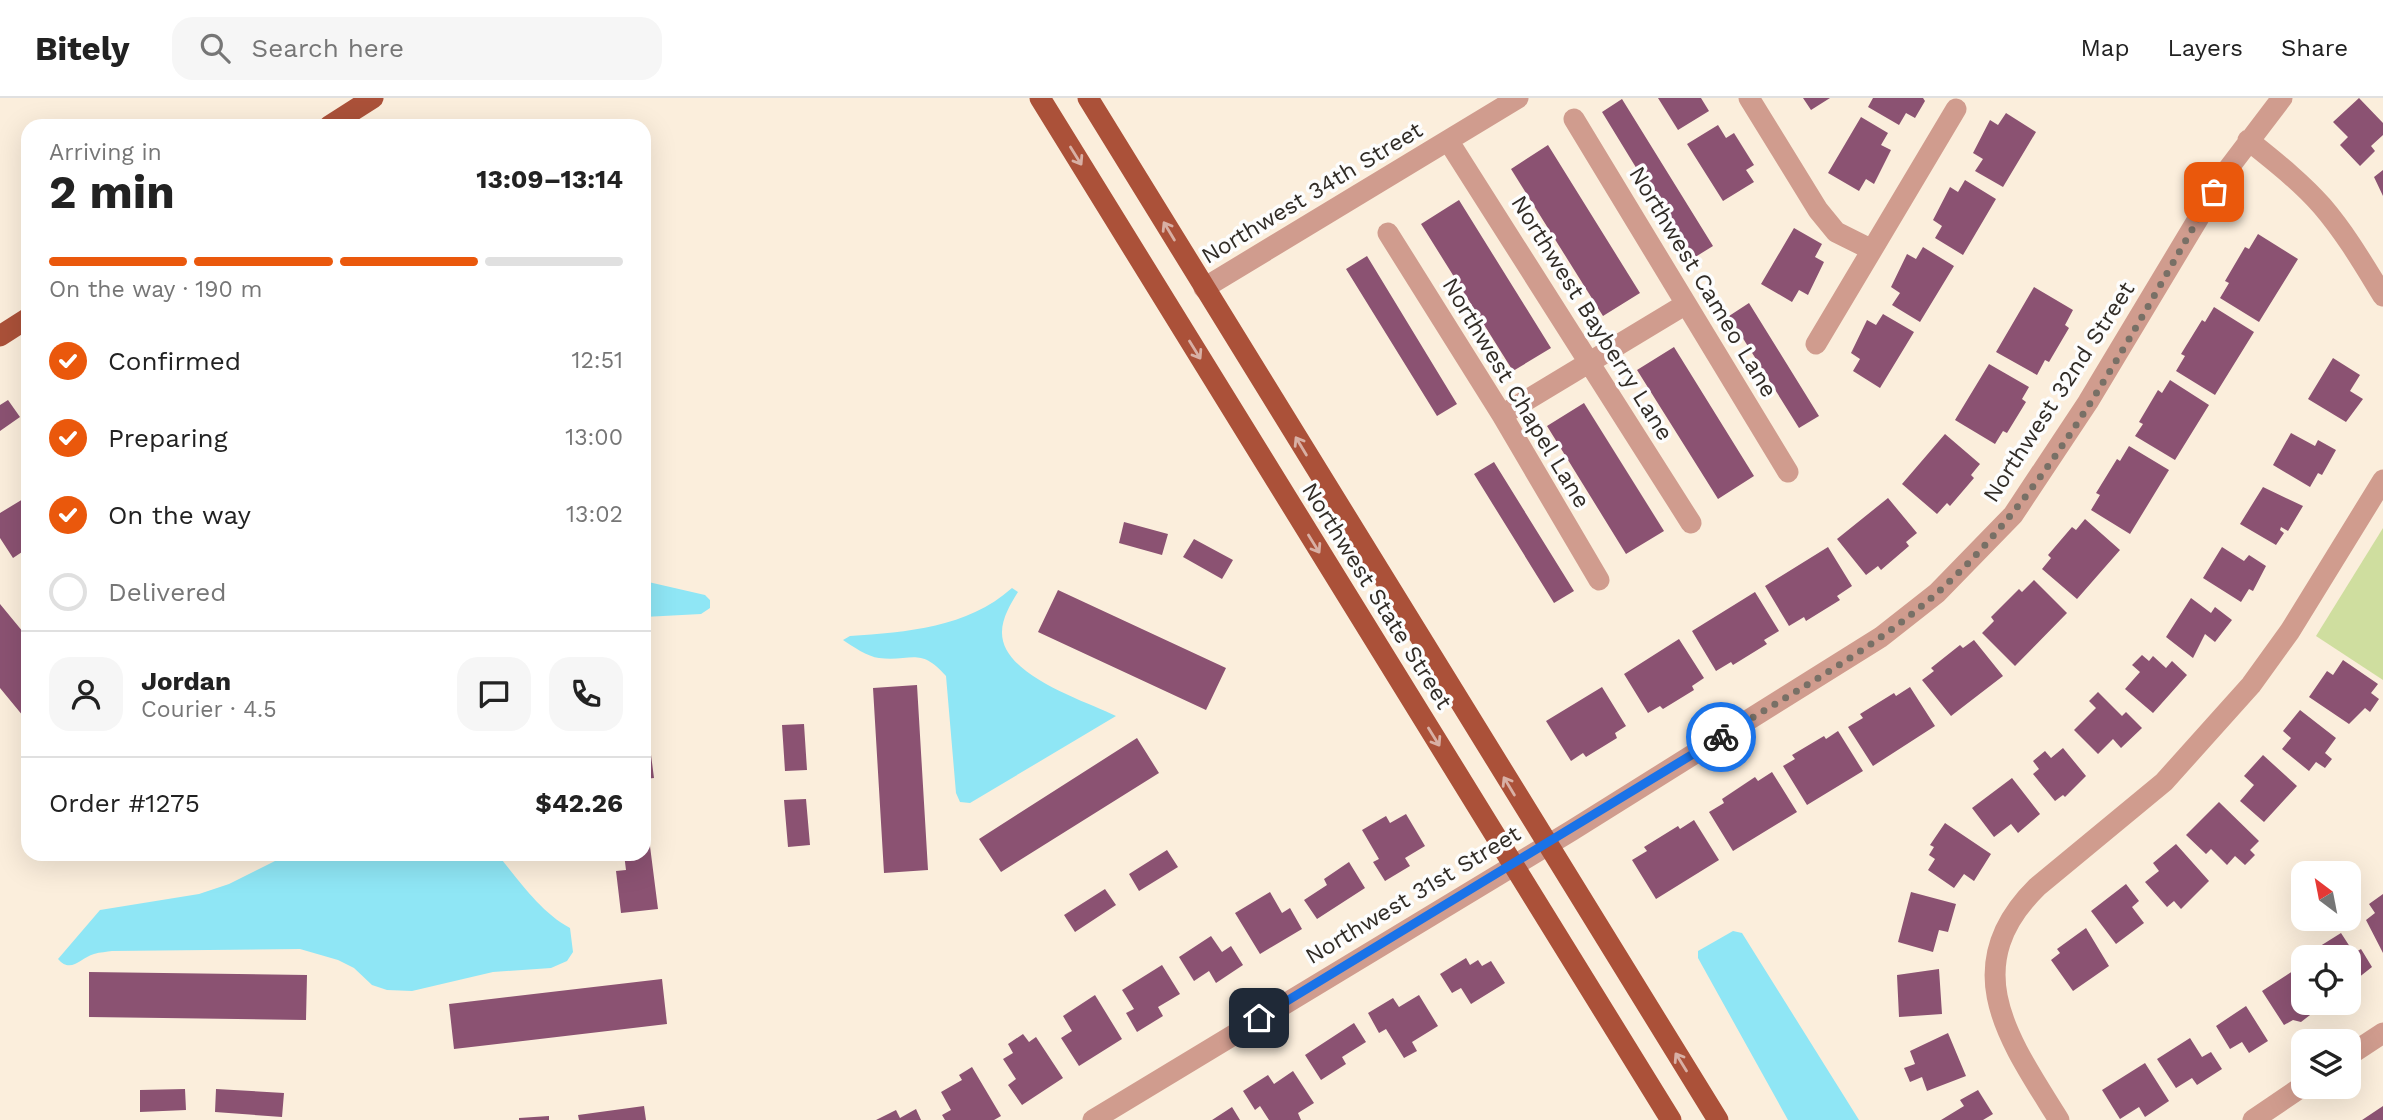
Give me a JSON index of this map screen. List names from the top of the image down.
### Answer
{
  "streets": {
    "main road": ["Northwest State Street"],
    "street": [
      "Northwest 34th Street",
      "Northwest Cameo Lane",
      "Northwest Bayberry Lane",
      "Northwest 32nd Street",
      "Northwest Chapel Lane",
      "Northwest 31st Street"
    ]
  },
  "crossings": [
    ["Northwest 34th Street", "Northwest Bayberry Lane"],
    ["Northwest 34th Street", "Northwest State Street"],
    ["Northwest 32nd Street", "Northwest State Street"],
    ["Northwest 32nd Street", "Northwest 31st Street"],
    ["Northwest State Street", "Northwest 31st Street"]
  ],
  "north": "top left",
  "page": {
    "header": "Bitely",
    "search": "Search here",
    "nav": ["Map", "Layers", "Share"],
    "heading": ["2 min", "Arriving in", "13:09–13:14"],
    "panel": [
      "Jordan",
      "Courier · 4.5",
      "Order #1275",
      "$42.26"
    ],
    "bar": "On the way · 190 m",
    "list": [
      ["Confirmed", "12:51"],
      ["Preparing", "13:00"],
      ["On the way", "13:02"],
      "Delivered"
    ]
  }
}
